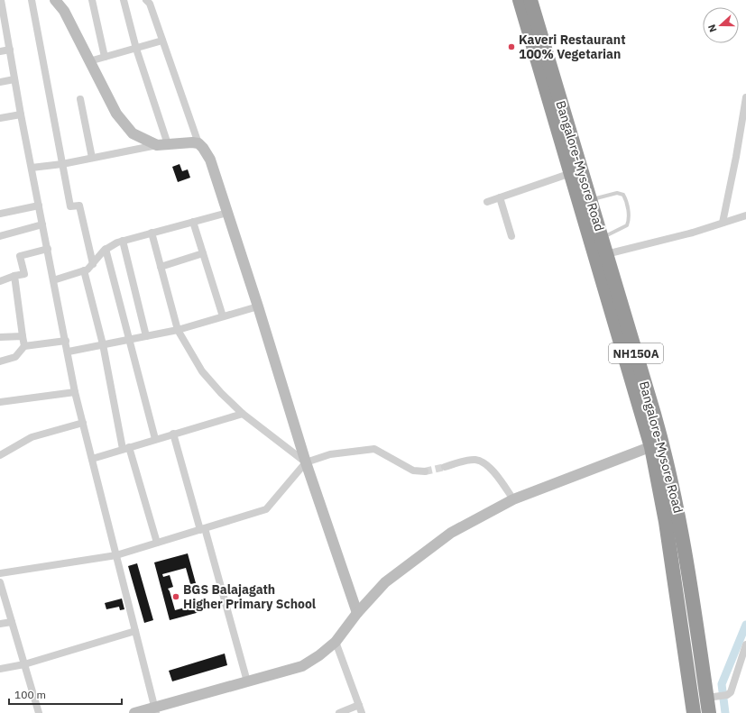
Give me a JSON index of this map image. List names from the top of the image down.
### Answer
{
  "streets": {
    "highway": ["Bangalore-Mysore Road", "NH150A"]
  },
  "places": ["Kaveri Restaurant 100% Vegetarian", "BGS Balajagath Higher Primary School"],
  "scale_bar": "100 m",
  "north": "left"
}
